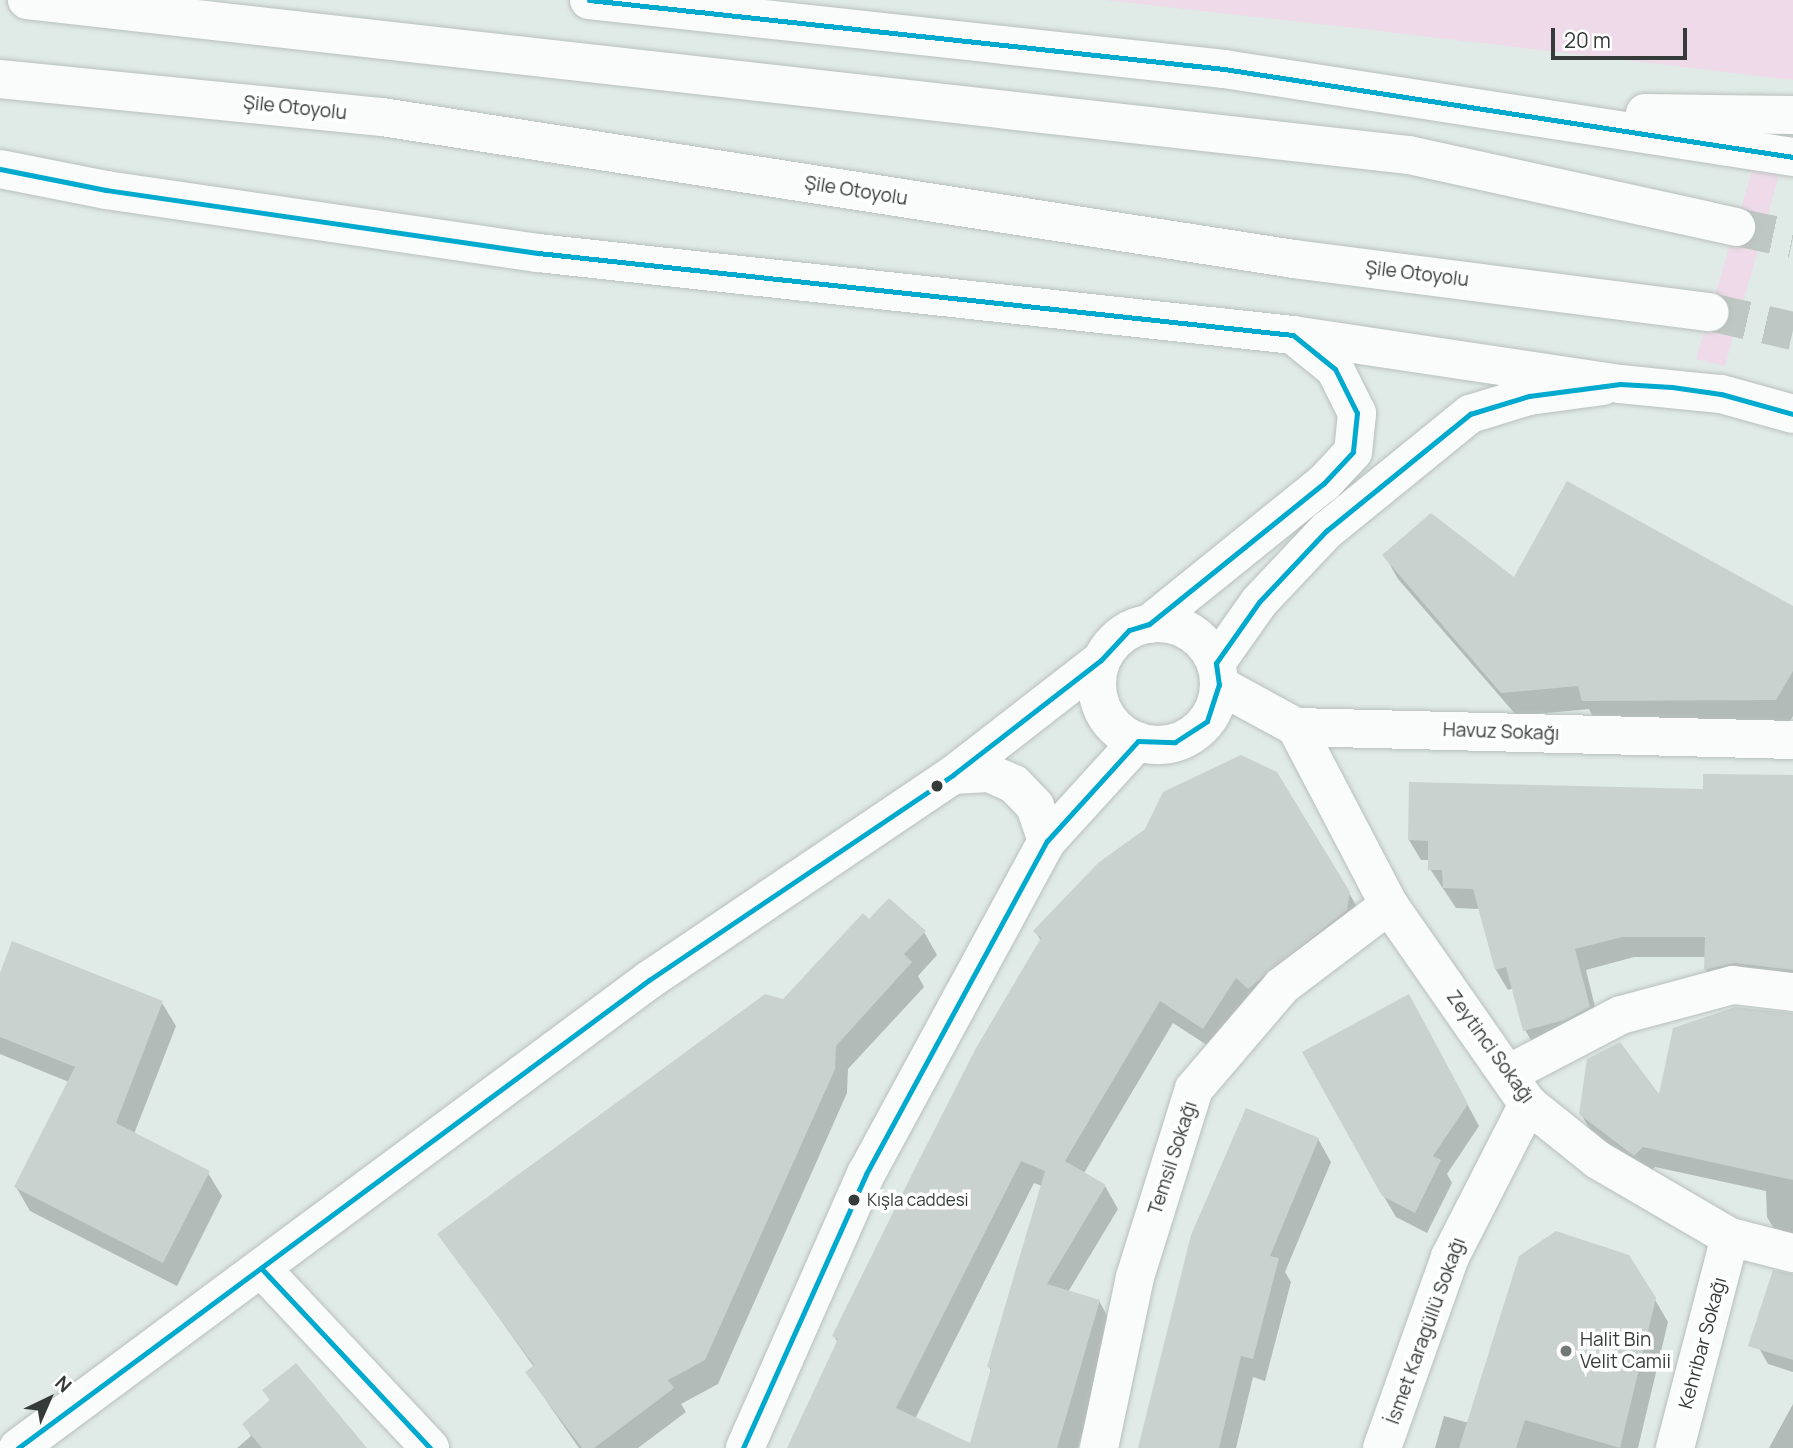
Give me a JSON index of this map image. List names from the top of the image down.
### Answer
{
  "streets": {
    "main road": [
      "Şile Otoyolu",
      "Havuz Sokağı",
      "Zeytinci Sokağı",
      "Temsil Sokağı",
      "İsmet Karagüllü Sokağı",
      "Kehribar Sokağı"
    ]
  },
  "crossings": [
    ["Havuz Sokağı", "Zeytinci Sokağı"],
    ["Zeytinci Sokağı", "Temsil Sokağı"],
    ["Zeytinci Sokağı", "İsmet Karagüllü Sokağı"],
    ["Zeytinci Sokağı", "Kehribar Sokağı"]
  ],
  "places": ["Kışla caddesi", "Halit Bin Velit Camii"],
  "scale_bar": "20 m",
  "north": "top right"
}
